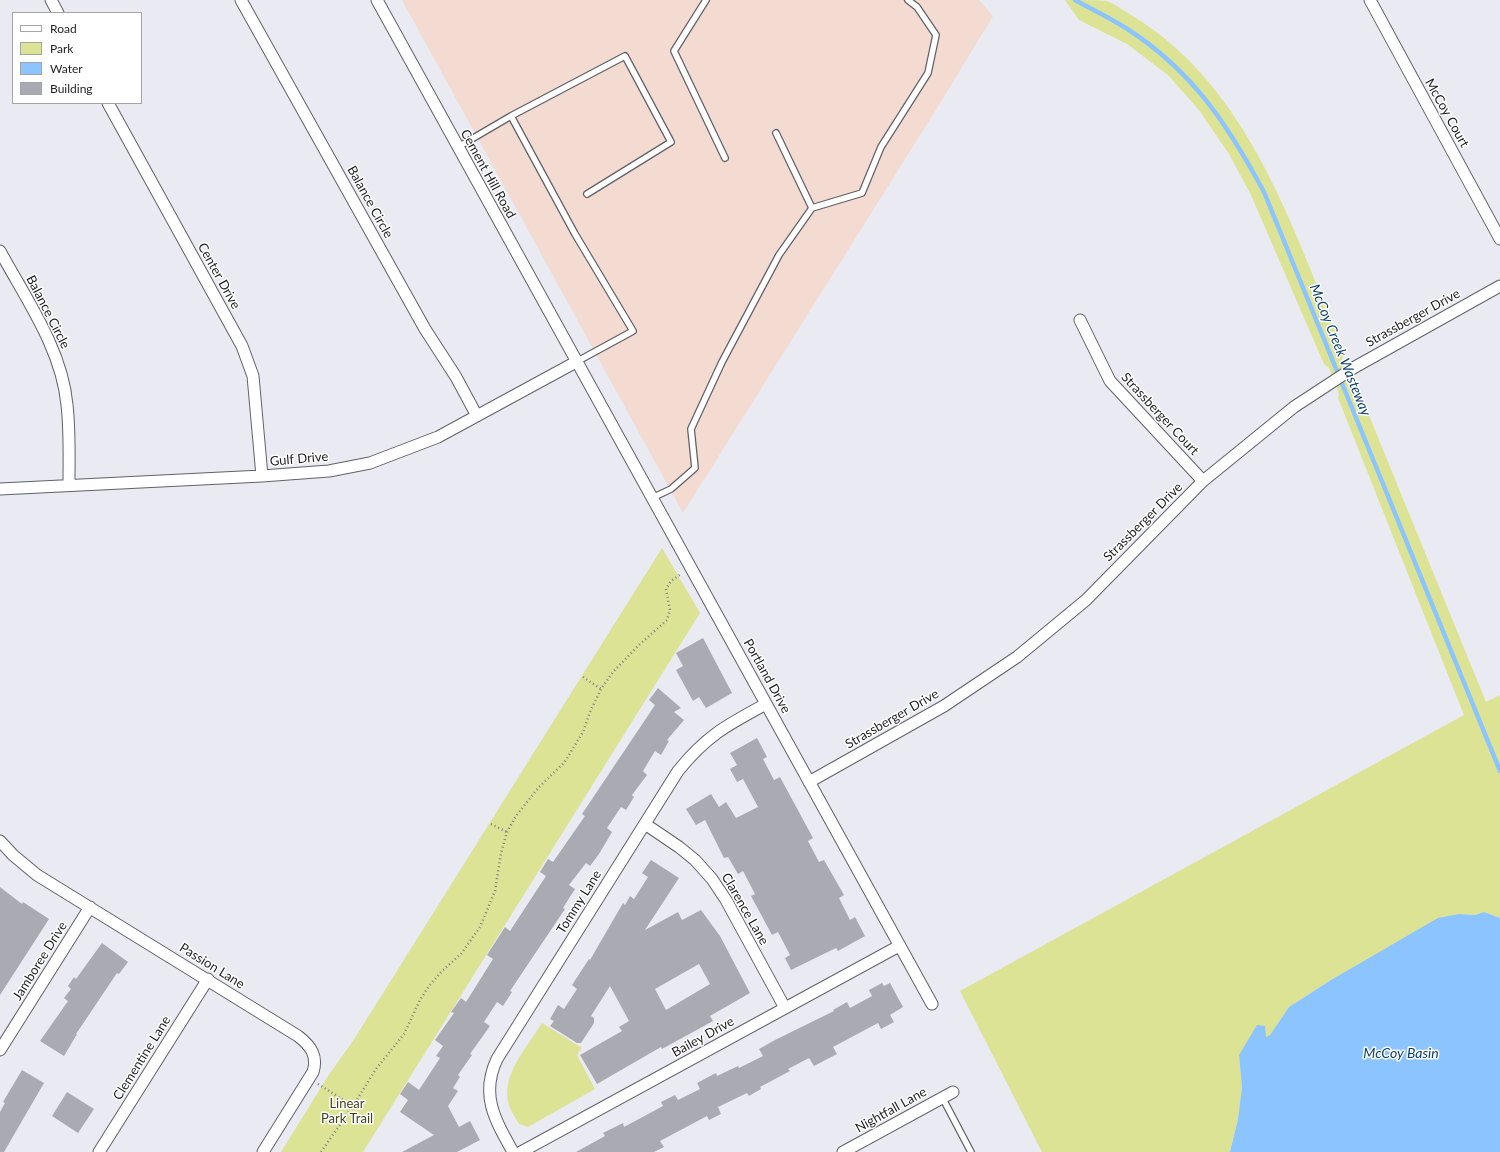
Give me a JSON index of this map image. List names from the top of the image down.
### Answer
{
  "streets": {
    "street": [
      "McCoy Court",
      "Cement Hill Road",
      "Balance Circle",
      "Center Drive",
      "Strassberger Drive",
      "Strassberger Court",
      "Gulf Drive",
      "Portland Drive",
      "Tommy Lane",
      "Clarence Lane",
      "Jamboree Drive",
      "Passion Lane",
      "Bailey Drive",
      "Clementine Lane",
      "Nightfall Lane"
    ]
  },
  "crossings": [
    ["Cement Hill Road", "Gulf Drive"],
    ["Cement Hill Road", "Portland Drive"],
    ["Balance Circle", "Gulf Drive"],
    ["Center Drive", "Gulf Drive"],
    ["Strassberger Drive", "Strassberger Court"],
    ["Strassberger Drive", "Portland Drive"],
    ["Gulf Drive", "Portland Drive"],
    ["Portland Drive", "Tommy Lane"],
    ["Portland Drive", "Bailey Drive"],
    ["Tommy Lane", "Clarence Lane"],
    ["Clarence Lane", "Bailey Drive"],
    ["Jamboree Drive", "Passion Lane"],
    ["Passion Lane", "Clementine Lane"]
  ],
  "water": ["McCoy Creek Wasteway", "McCoy Basin"],
  "parks": ["Linear Park Trail"],
  "legend": [
    "Road",
    "Park",
    "Water",
    "Building"
  ]
}
